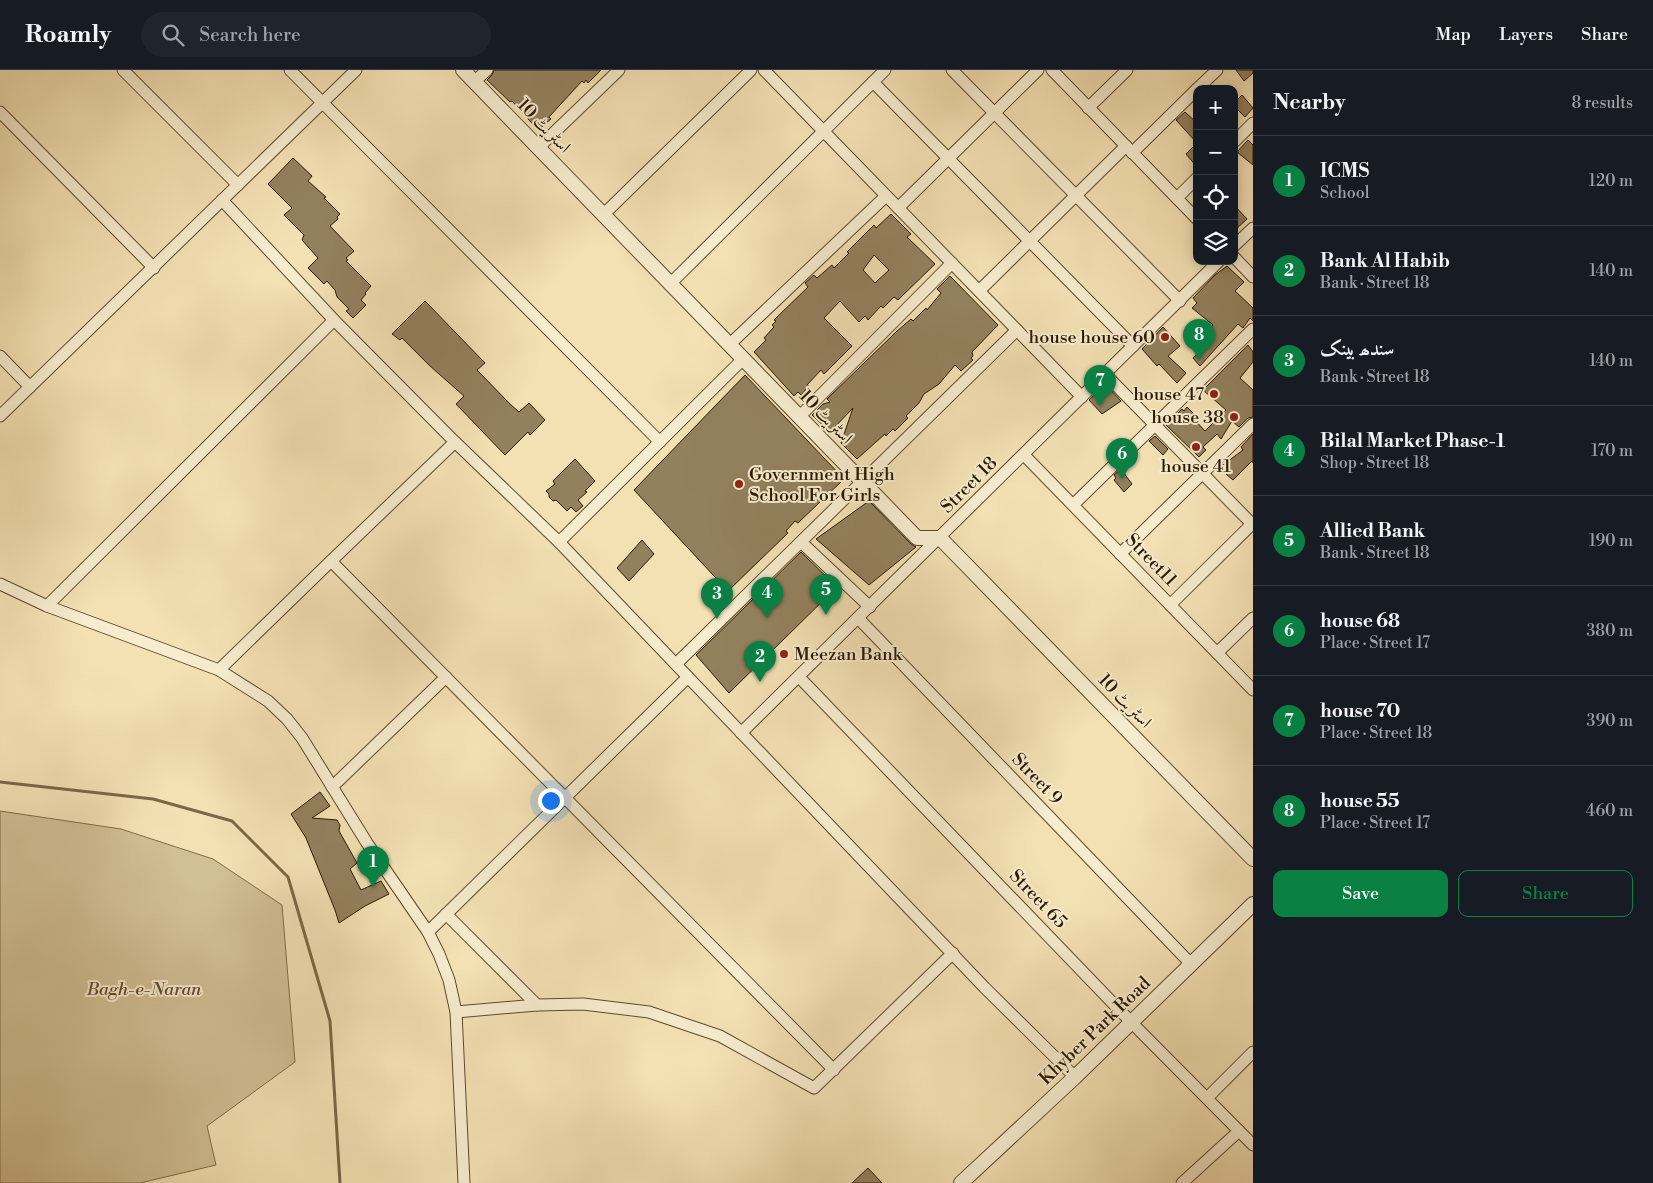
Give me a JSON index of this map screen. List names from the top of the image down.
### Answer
{
  "streets": {
    "street": [
      "اسٹریٹ 10",
      "Street 18",
      "Street11",
      "Street 9",
      "Street 65",
      "Khyber Park Road"
    ]
  },
  "crossings": [
    ["اسٹریٹ 10", "Street 18"],
    ["Street 18", "Street11"],
    ["Street 18", "Street 9"],
    ["Street 18", "Street 65"],
    ["Street 9", "Khyber Park Road"],
    ["Street 65", "Khyber Park Road"]
  ],
  "parks": ["Bagh-e-Naran"],
  "places": [
    "house house 60",
    "house 47",
    "house 38",
    "house 41",
    "Government High School For Girls",
    "Meezan Bank"
  ],
  "page": {
    "header": "Roamly",
    "search": "Search here",
    "nav": ["Map", "Layers", "Share"],
    "heading": ["Nearby", "8 results"],
    "map_buttons": ["+", "−"],
    "list": [
      {
        "mark": "1",
        "name": "ICMS",
        "note": "School",
        "value": "120 m"
      },
      {
        "mark": "2",
        "name": "Bank Al Habib",
        "note": "Bank · Street 18",
        "value": "140 m"
      },
      {
        "mark": "3",
        "name": "سندھ بینک",
        "note": "Bank · Street 18",
        "value": "140 m"
      },
      {
        "mark": "4",
        "name": "Bilal Market Phase-1",
        "note": "Shop · Street 18",
        "value": "170 m"
      },
      {
        "mark": "5",
        "name": "Allied Bank",
        "note": "Bank · Street 18",
        "value": "190 m"
      },
      {
        "mark": "6",
        "name": "house 68",
        "note": "Place · Street 17",
        "value": "380 m"
      },
      {
        "mark": "7",
        "name": "house 70",
        "note": "Place · Street 18",
        "value": "390 m"
      },
      {
        "mark": "8",
        "name": "house 55",
        "note": "Place · Street 17",
        "value": "460 m"
      }
    ],
    "pins": [
      "8",
      "7",
      "6",
      "5",
      "4",
      "3",
      "2",
      "1"
    ],
    "buttons": ["Save", "Share"]
  }
}
